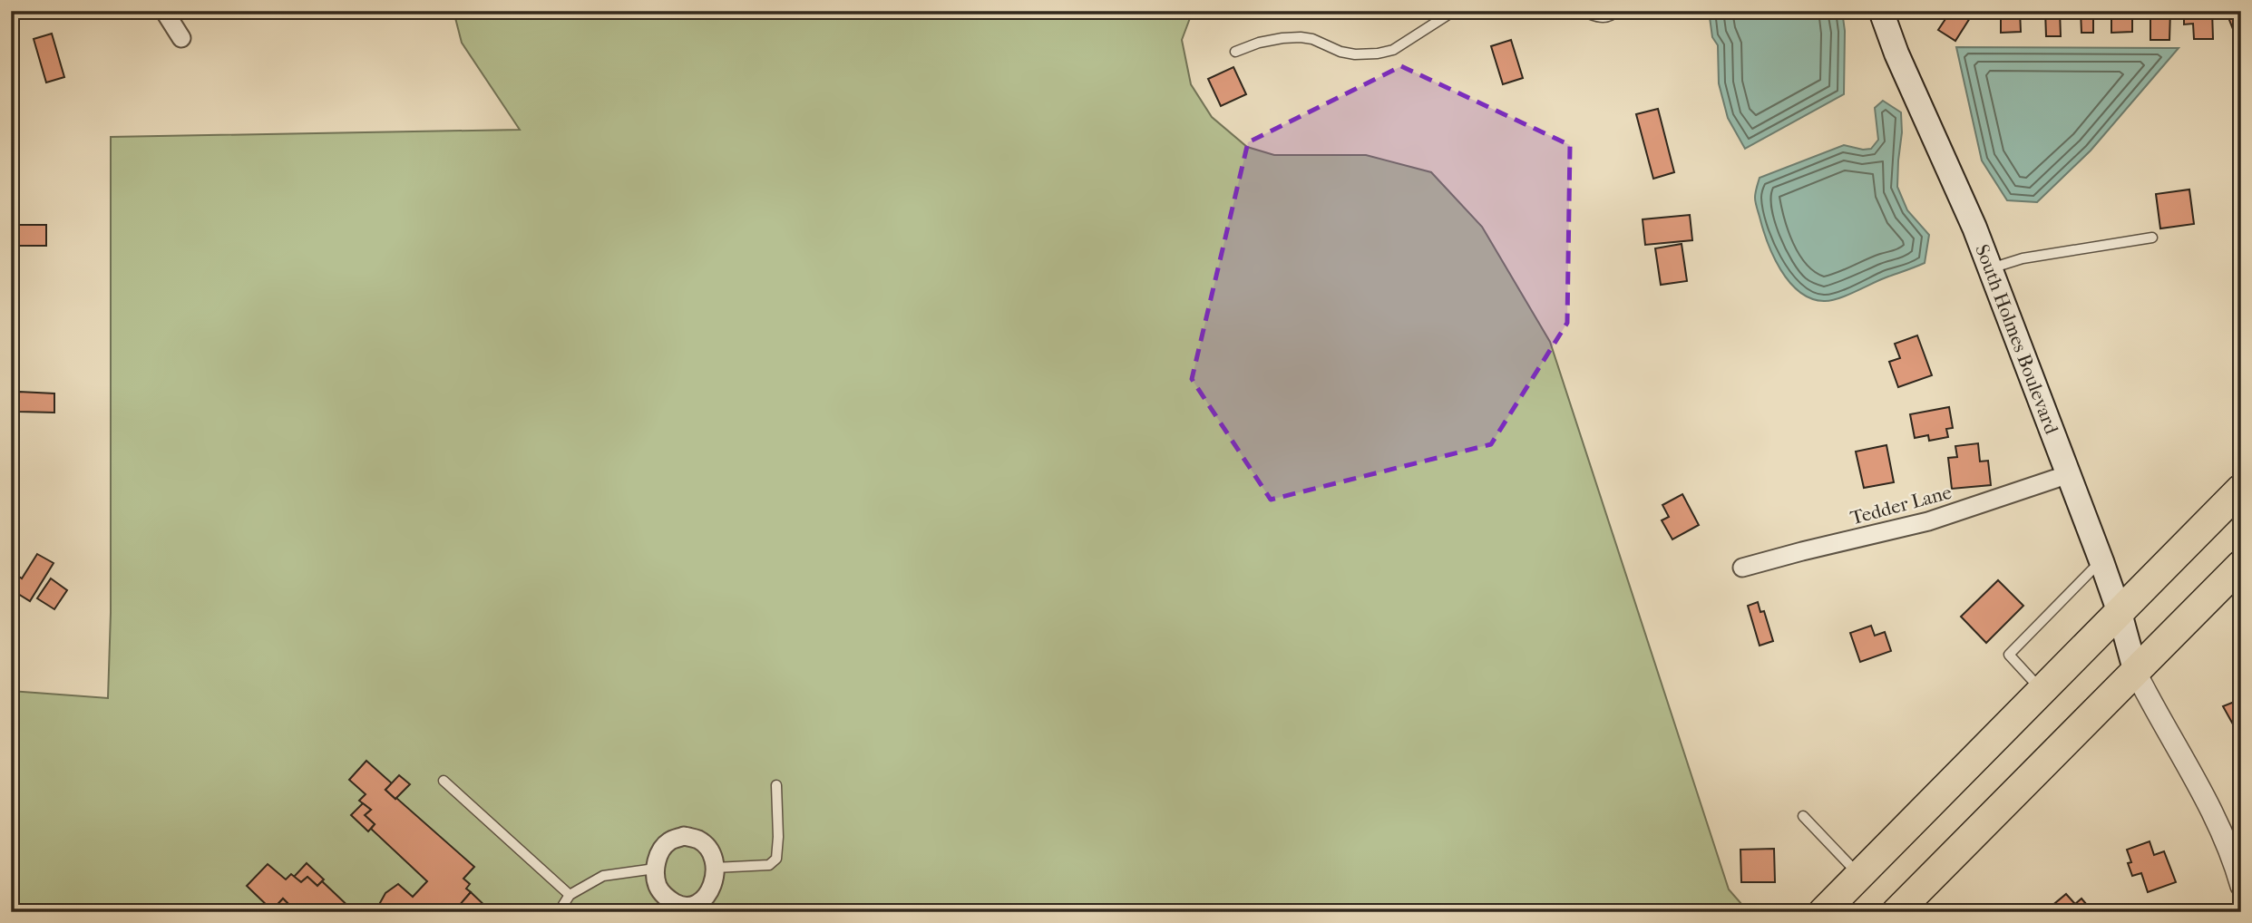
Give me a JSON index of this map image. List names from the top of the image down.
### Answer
{
  "streets": {
    "main road": ["South Holmes Boulevard"],
    "street": ["Tedder Lane"]
  },
  "crossings": [
    ["South Holmes Boulevard", "Tedder Lane"]
  ]
}
